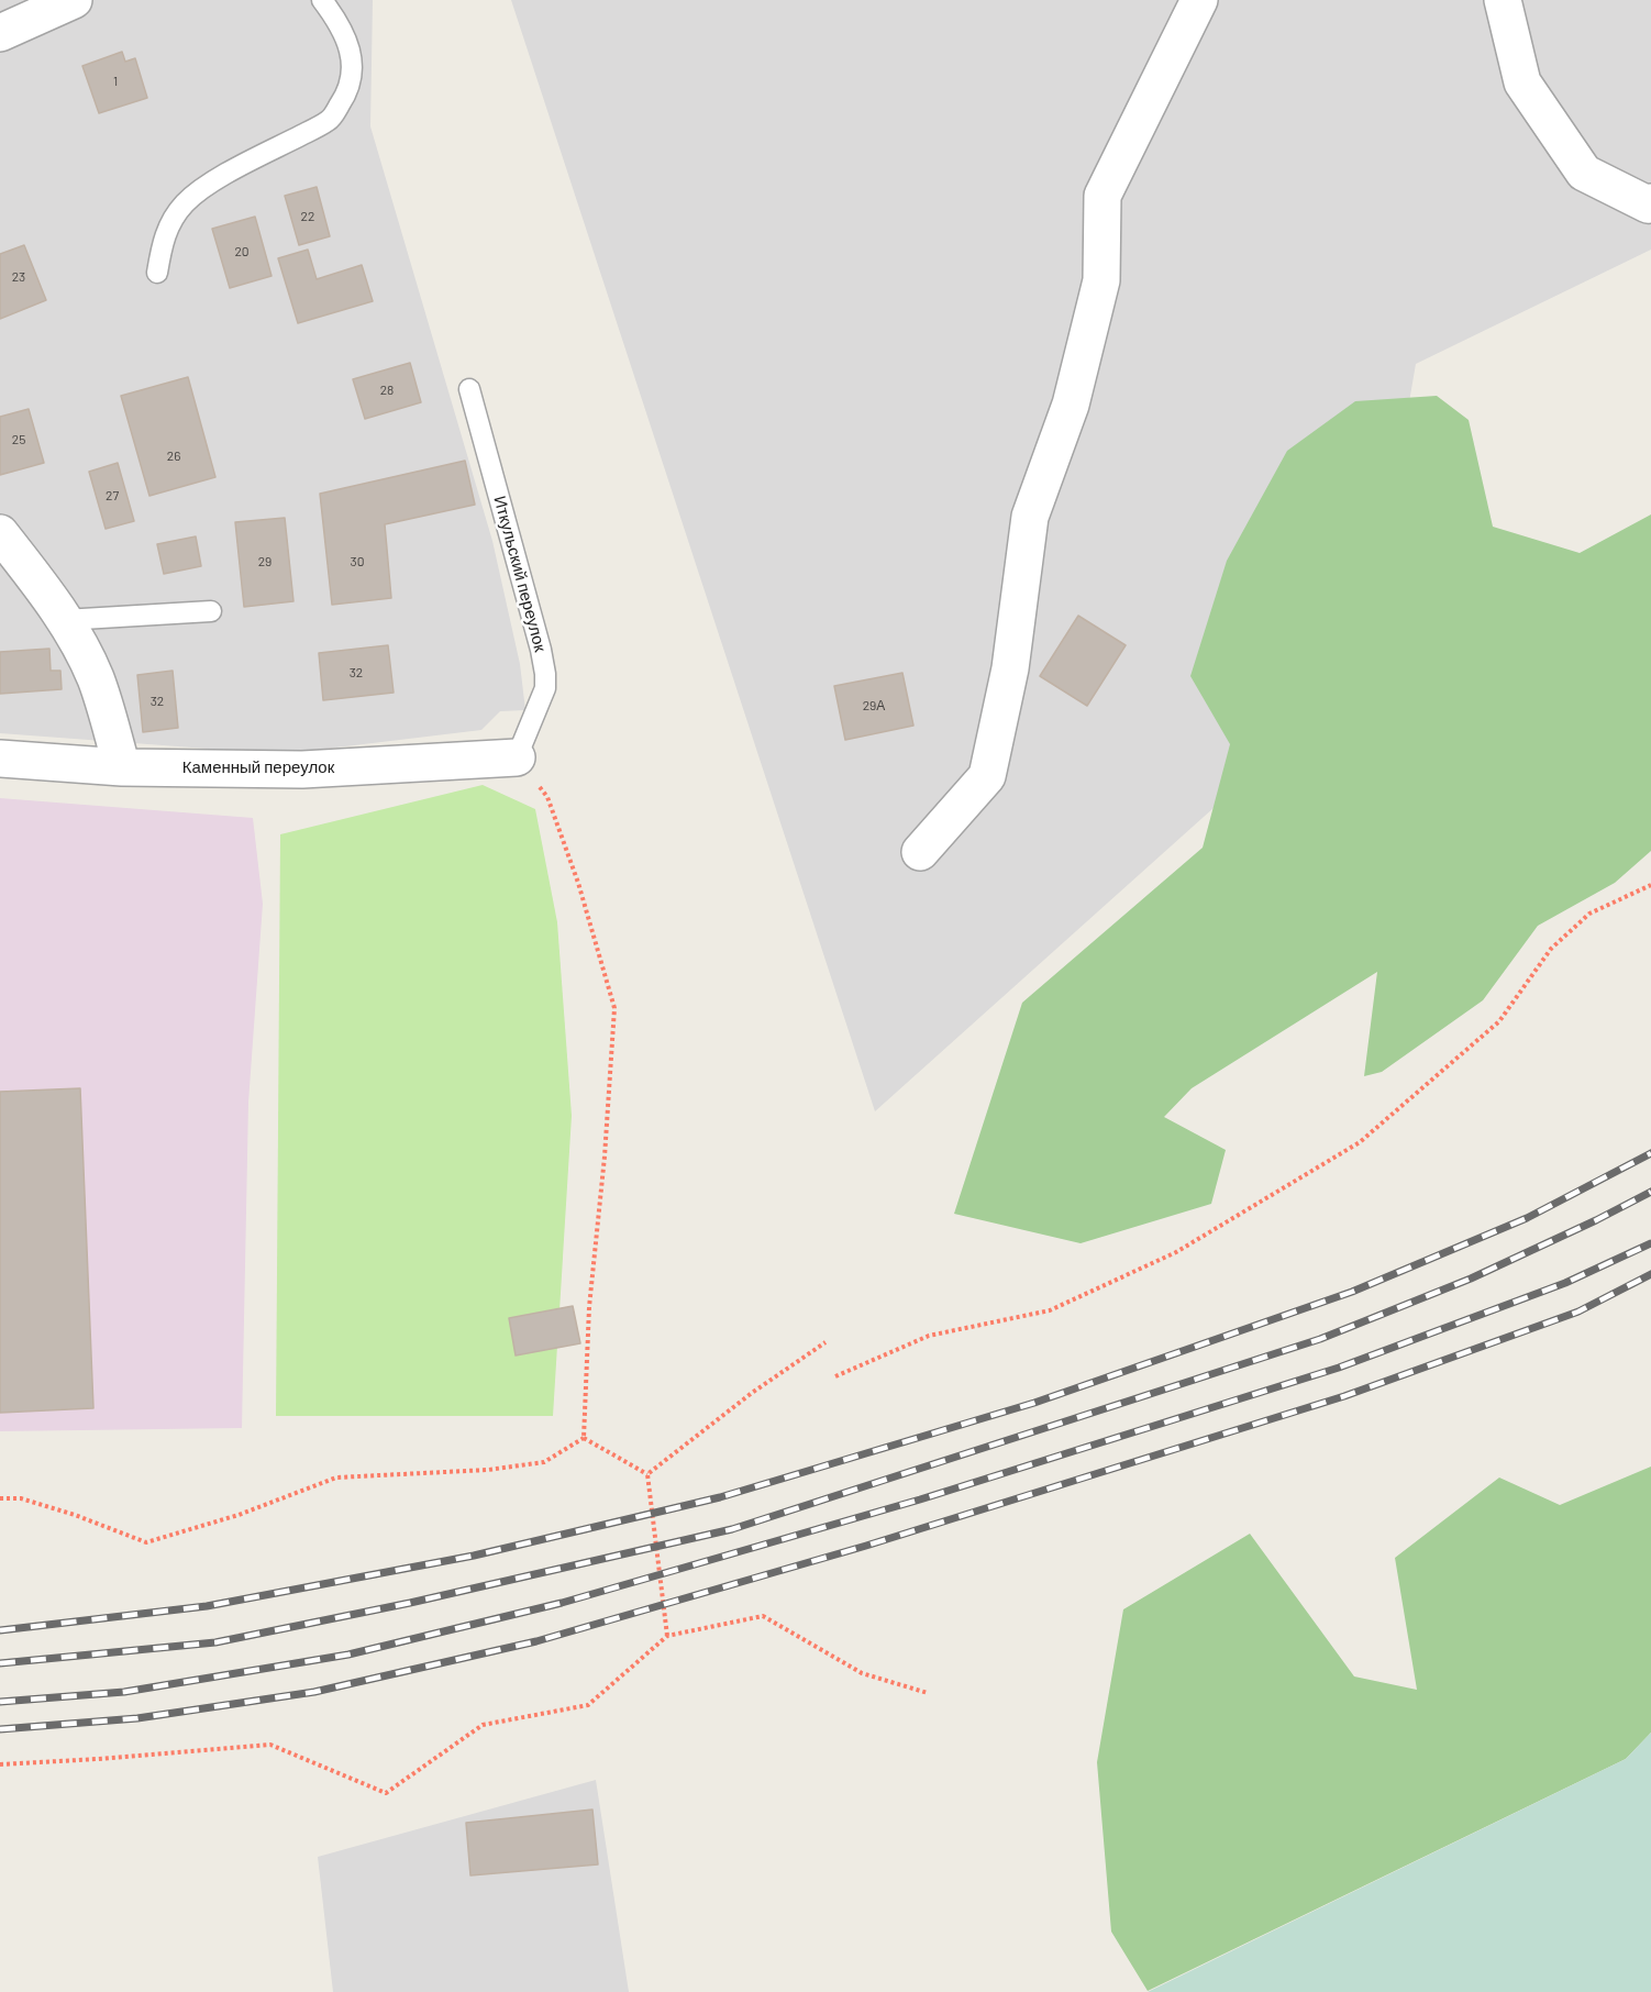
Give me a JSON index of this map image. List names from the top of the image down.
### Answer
{
  "streets": {
    "street": ["Каменный переулок"],
    "lane": ["Иткульский переулок"]
  },
  "crossings": [
    ["Иткульский переулок", "Каменный переулок"]
  ],
  "house_numbers": [
    "1",
    "22",
    "20",
    "23",
    "28",
    "25",
    "26",
    "27",
    "29",
    "30",
    "32",
    "32",
    "29А"
  ]
}
